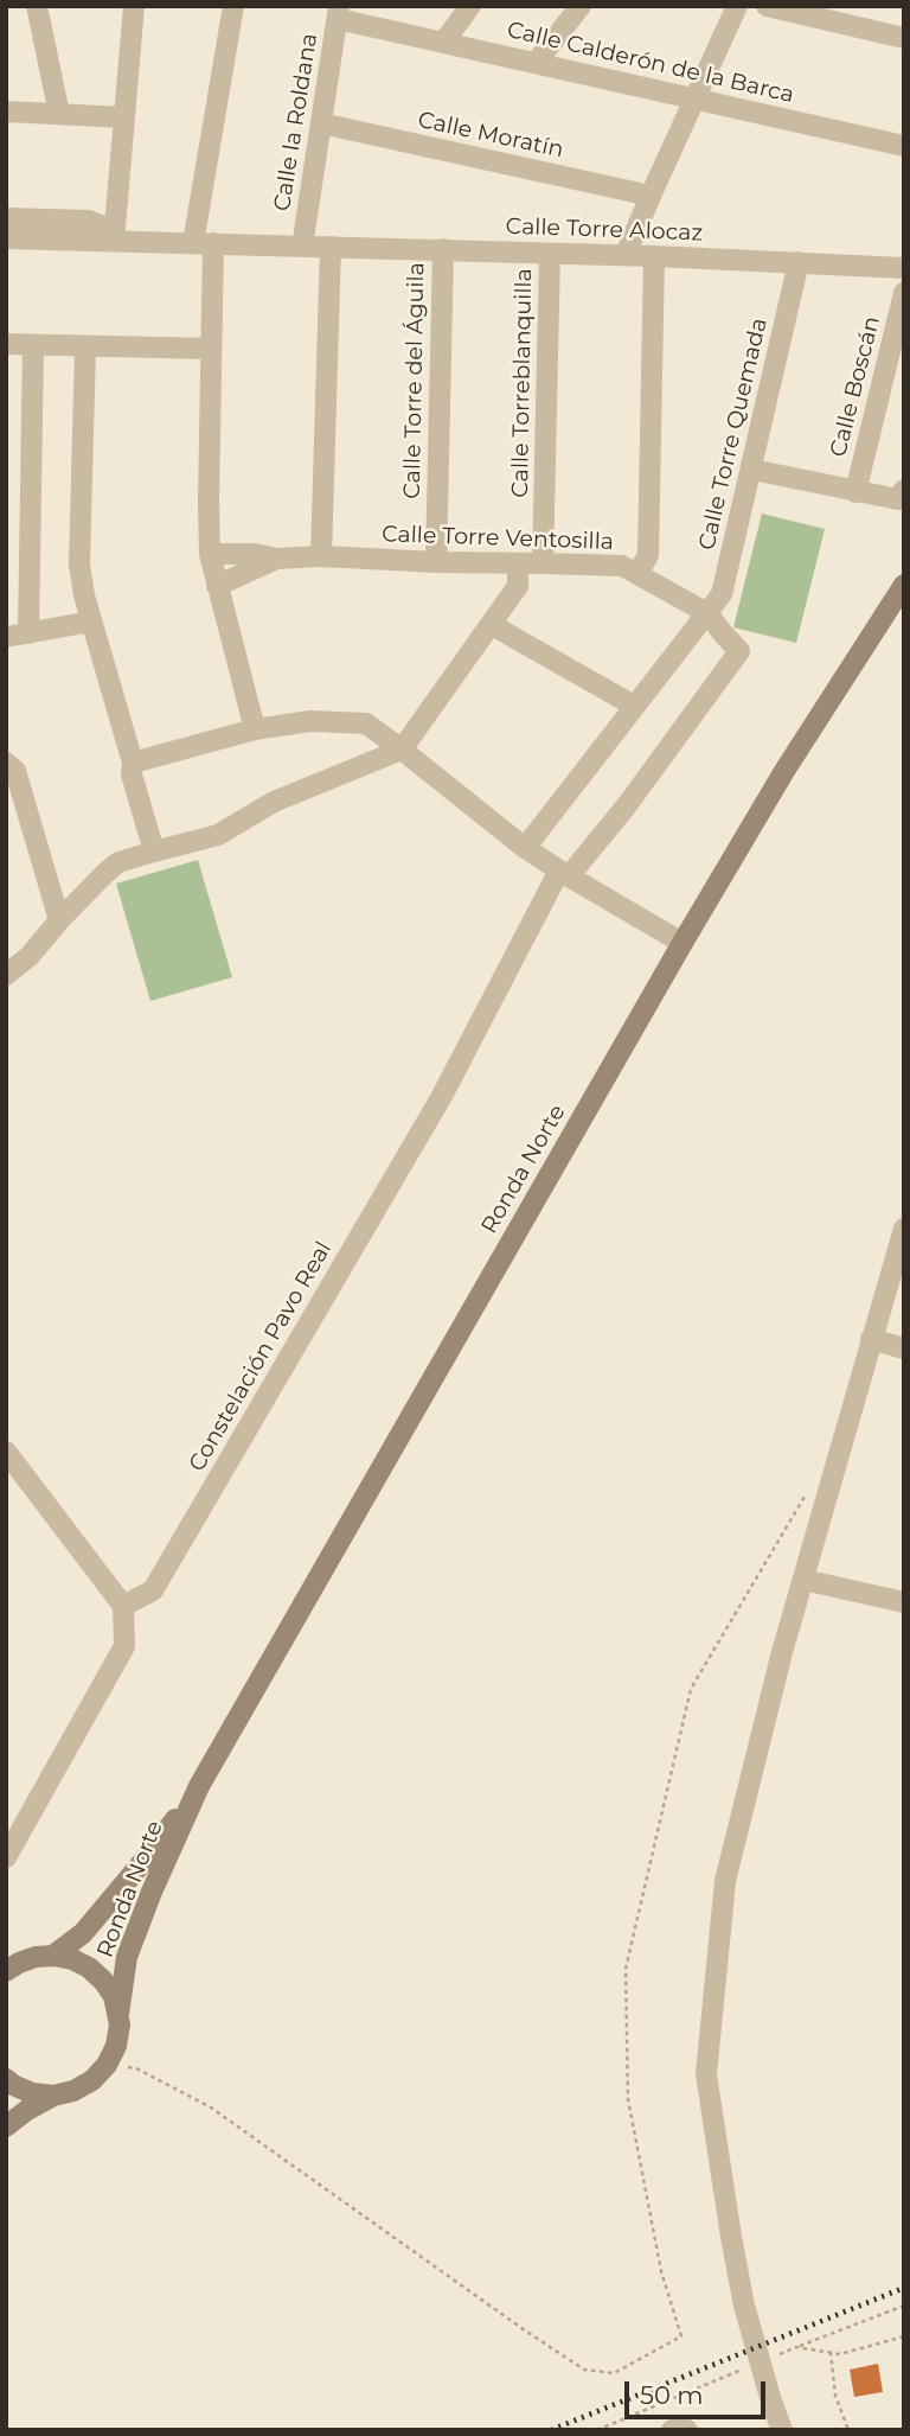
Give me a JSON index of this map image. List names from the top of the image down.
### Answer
{
  "streets": {
    "main road": ["Ronda Norte"],
    "street": [
      "Calle Calderón de la Barca",
      "Calle la Roldana",
      "Calle Moratín",
      "Calle Torre Alocaz",
      "Calle Torre del Águila",
      "Calle Torreblanquilla",
      "Calle Boscán",
      "Calle Torre Quemada",
      "Calle Torre Ventosilla",
      "Constelación Pavo Real"
    ]
  },
  "crossings": [
    ["Calle Calderón de la Barca", "Calle la Roldana"],
    ["Calle la Roldana", "Calle Moratín"],
    ["Calle la Roldana", "Calle Torre Alocaz"],
    ["Calle Torre Alocaz", "Calle Torre del Águila"],
    ["Calle Torre Alocaz", "Calle Torreblanquilla"],
    ["Calle Torre Alocaz", "Calle Torre Quemada"],
    ["Calle Torre del Águila", "Calle Torre Ventosilla"],
    ["Calle Torreblanquilla", "Calle Torre Ventosilla"],
    ["Calle Torre Quemada", "Calle Torre Ventosilla"]
  ],
  "scale_bar": "50 m"
}
